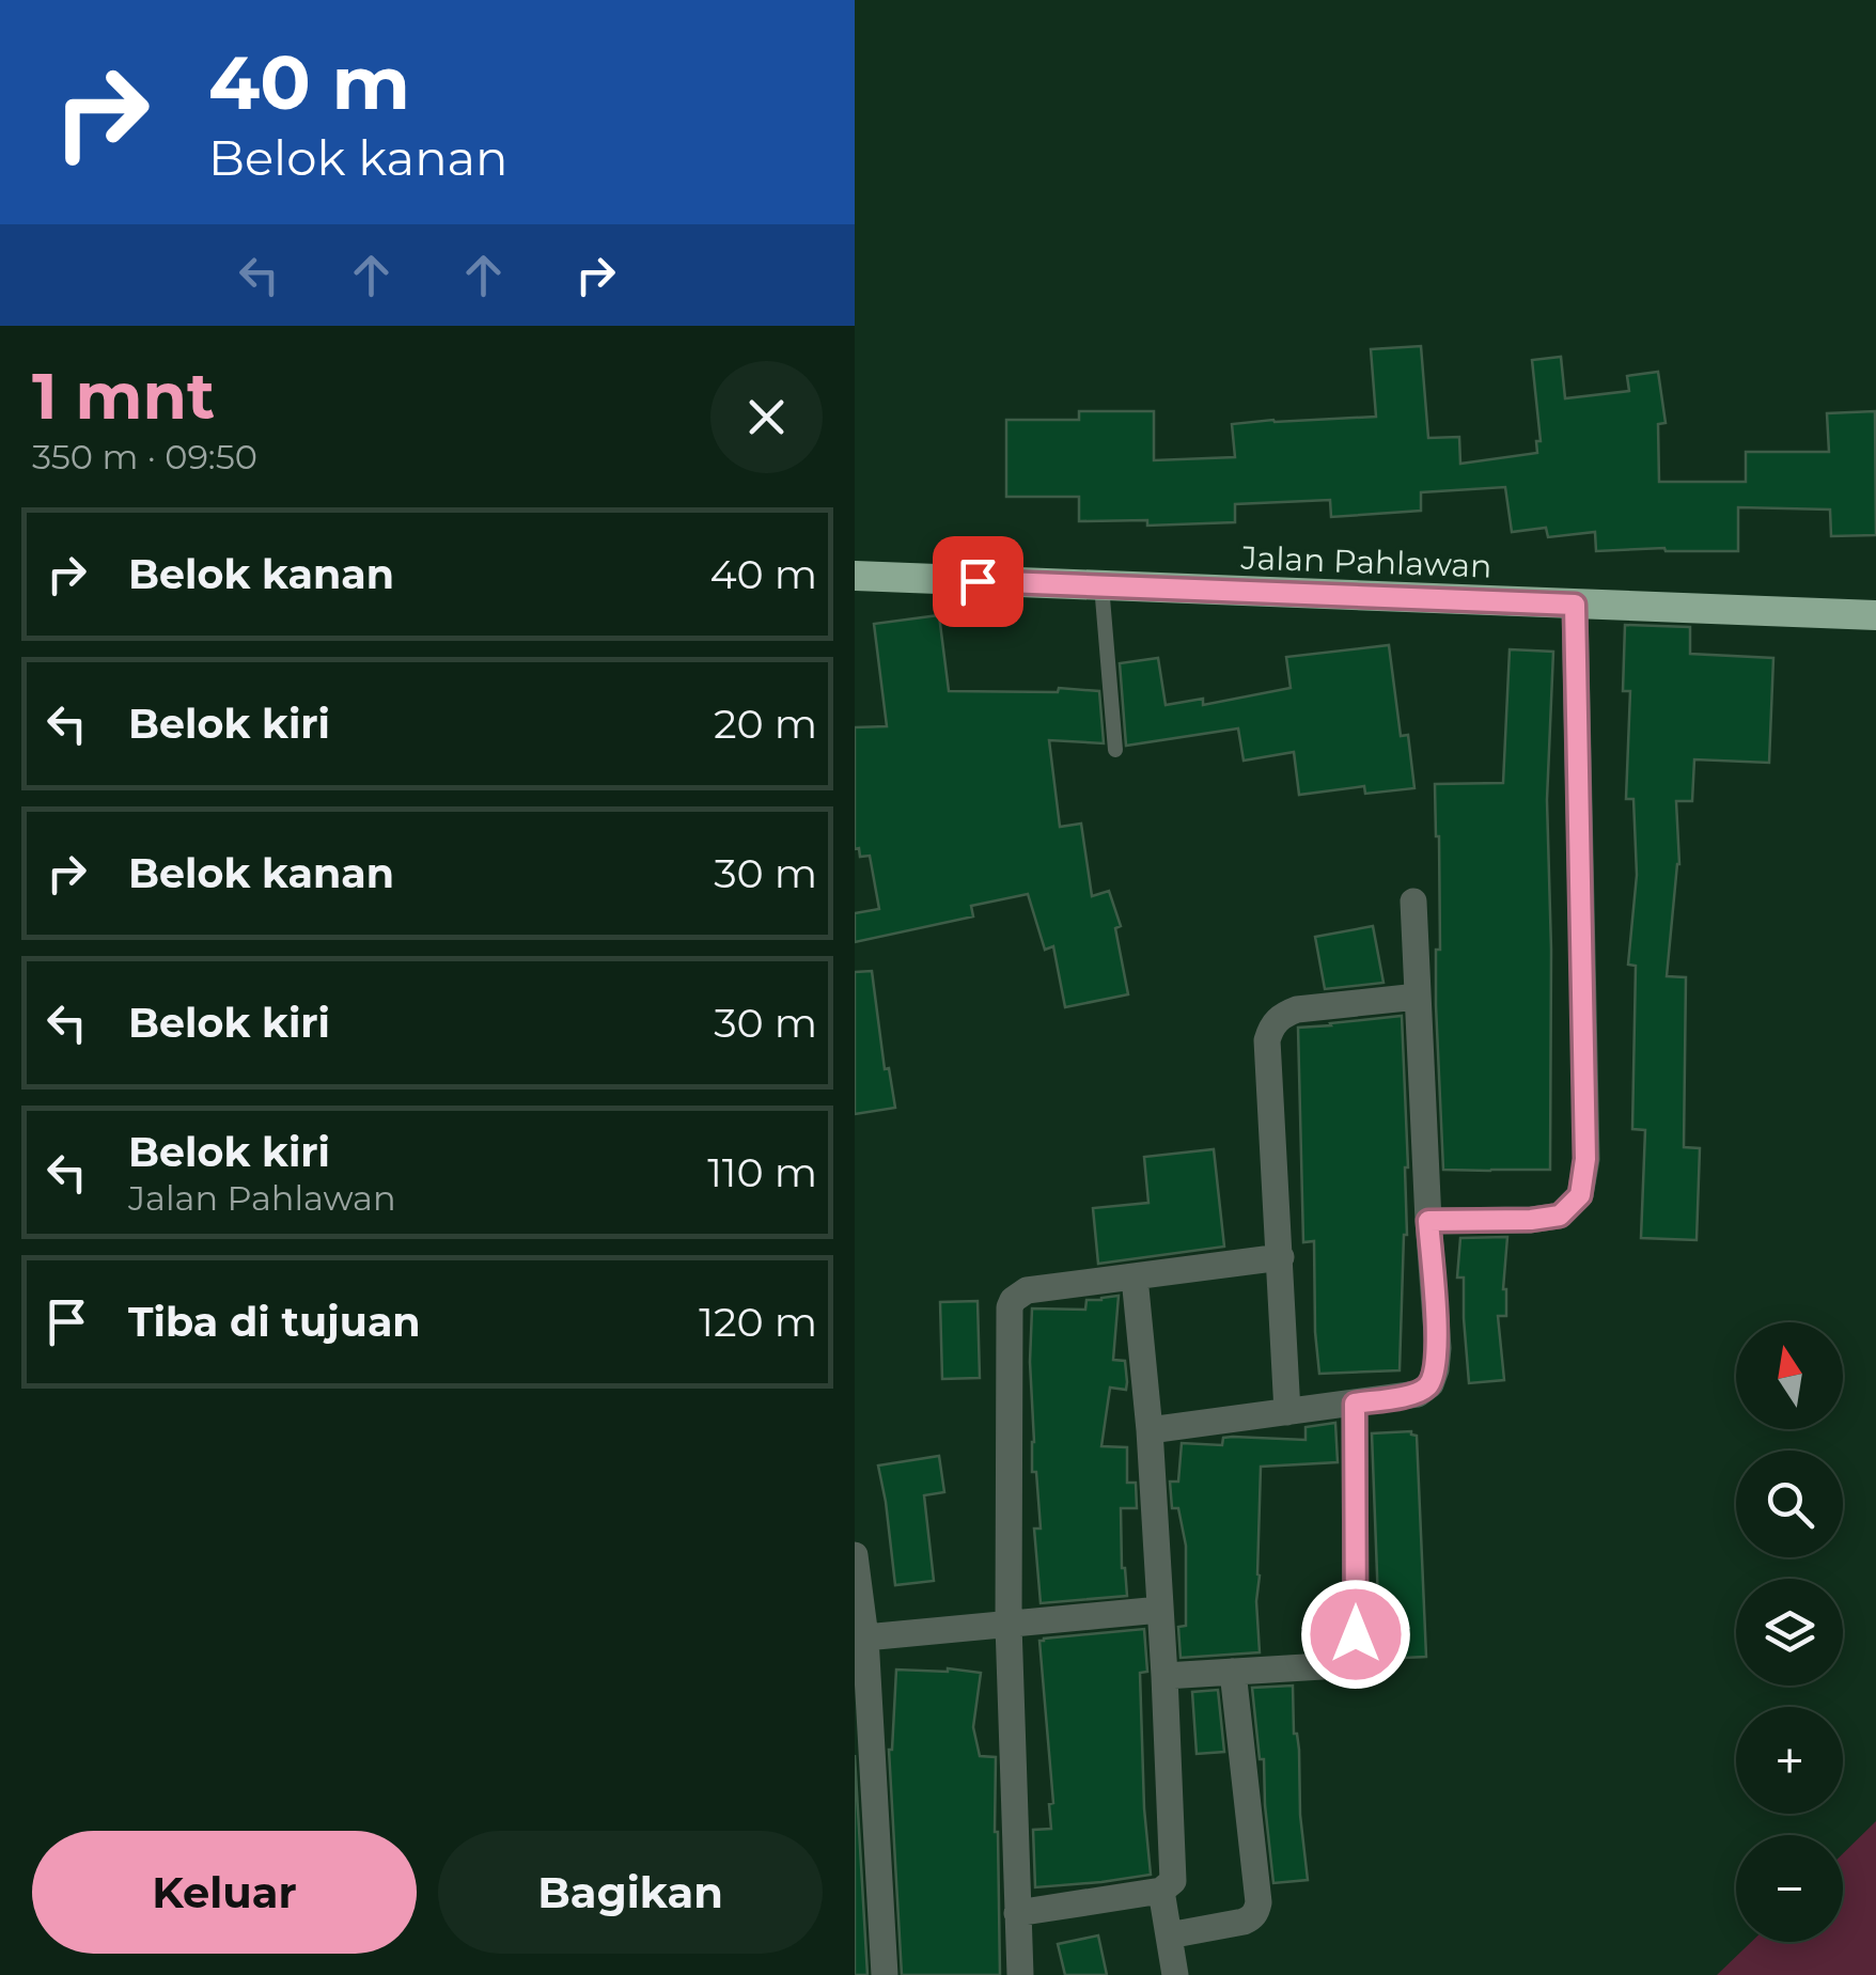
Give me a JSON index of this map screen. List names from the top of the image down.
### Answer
{
  "streets": {
    "highway": ["Jalan Pahlawan"]
  },
  "north": "top",
  "page": {
    "turn": ["40 m", "Belok kanan"],
    "heading": ["1 mnt", "350 m · 09:50"],
    "list": [
      {
        "name": "Belok kanan",
        "value": "40 m"
      },
      {
        "name": "Belok kiri",
        "value": "20 m"
      },
      {
        "name": "Belok kanan",
        "value": "30 m"
      },
      {
        "name": "Belok kiri",
        "value": "30 m"
      },
      {
        "name": "Belok kiri",
        "note": "Jalan Pahlawan",
        "value": "110 m"
      },
      {
        "name": "Tiba di tujuan",
        "value": "120 m"
      }
    ],
    "map_buttons": ["+", "−"],
    "buttons": ["Keluar", "Bagikan"]
  }
}
